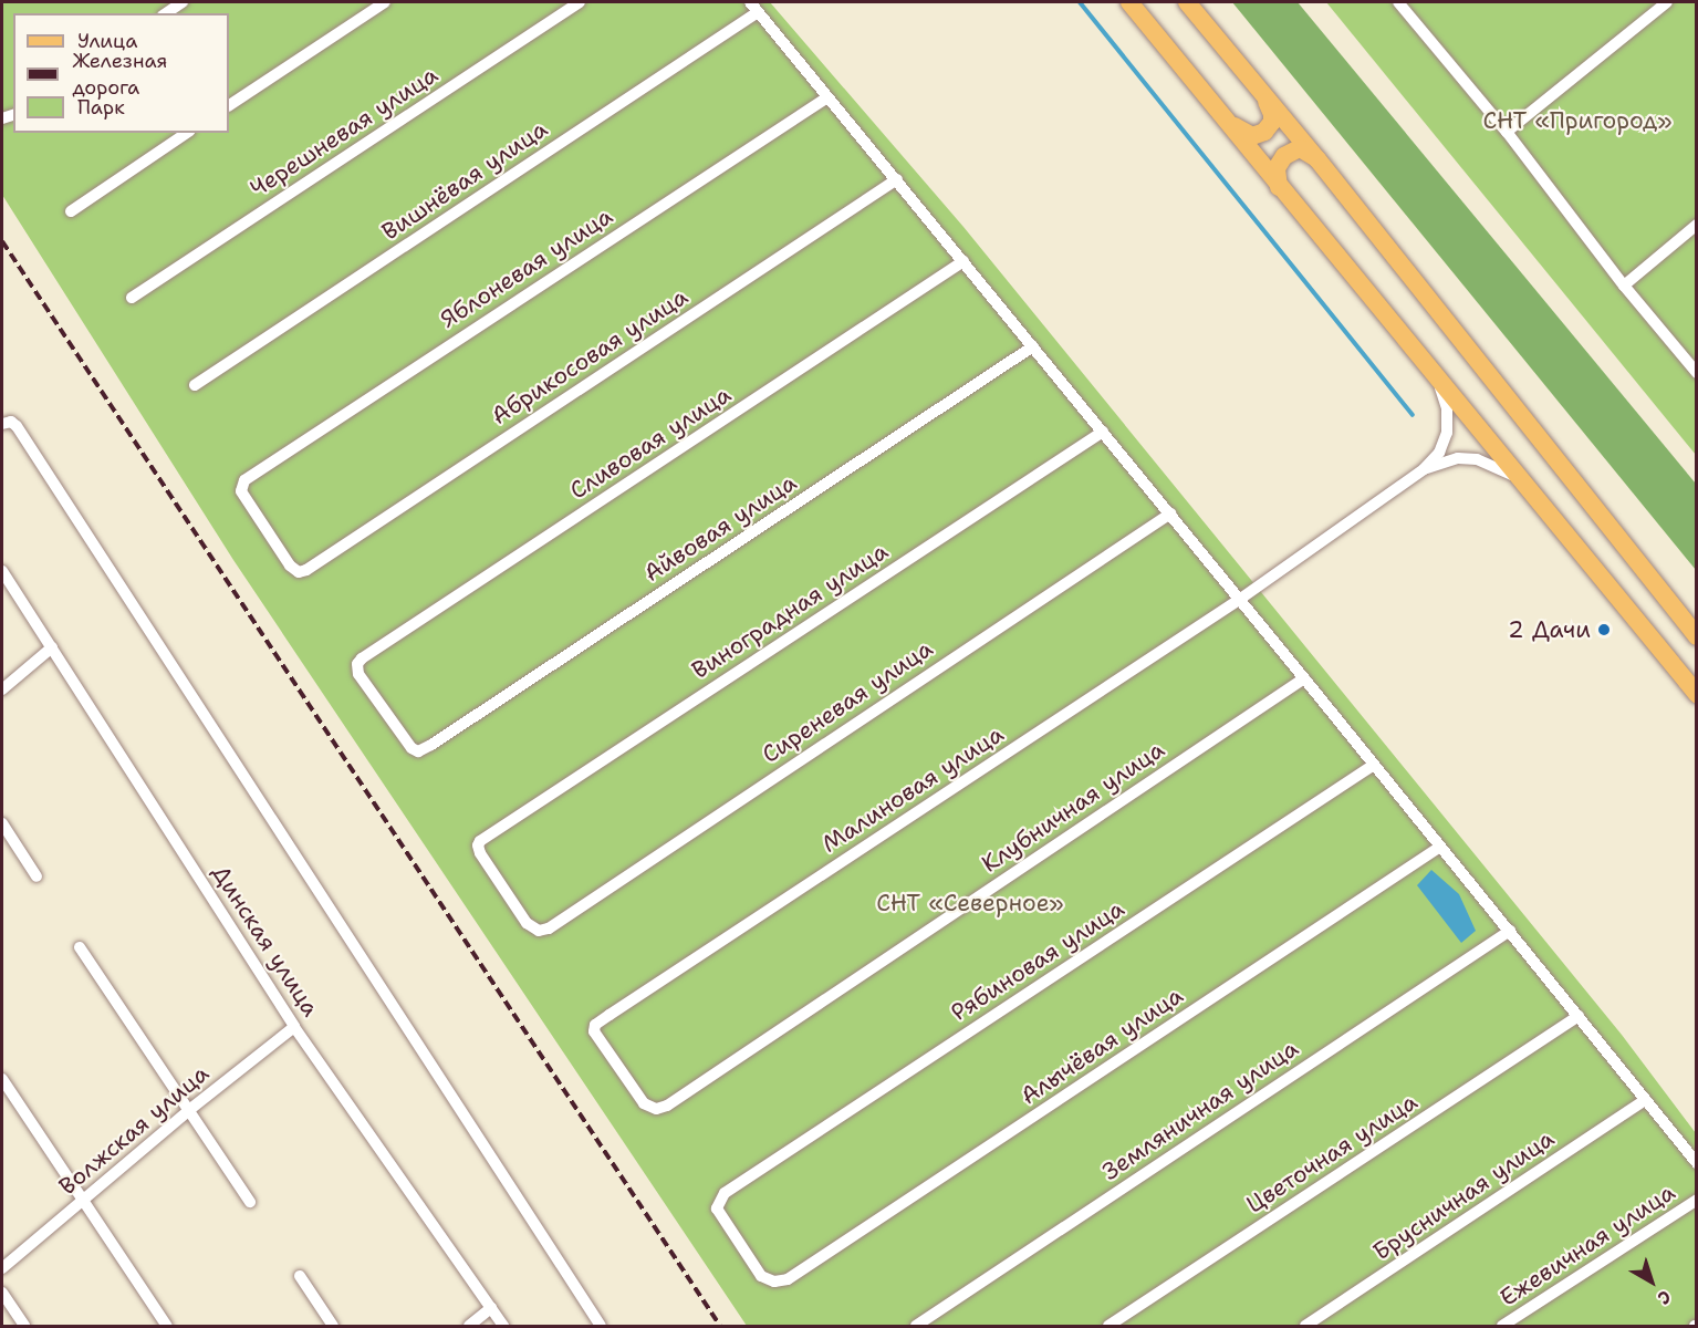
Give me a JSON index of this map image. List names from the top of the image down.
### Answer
{
  "streets": {
    "street": [
      "Черешневая улица",
      "Вишнёвая улица",
      "Яблоневая улица",
      "Абрикосовая улица",
      "Сливовая улица",
      "Айвовая улица",
      "Виноградная улица",
      "Сиреневая улица",
      "Малиновая улица",
      "Клубничная улица",
      "Динская улица",
      "Рябиновая улица",
      "Алычёвая улица",
      "Земляничная улица",
      "Волжская улица",
      "Цветочная улица",
      "Брусничная улица",
      "Ежевичная улица"
    ]
  },
  "crossings": [
    ["Яблоневая улица", "Абрикосовая улица"],
    ["Сливовая улица", "Айвовая улица"],
    ["Виноградная улица", "Сиреневая улица"],
    ["Малиновая улица", "Клубничная улица"],
    ["Динская улица", "Волжская улица"],
    ["Рябиновая улица", "Алычёвая улица"]
  ],
  "parks": ["СНТ «Пригород»", "СНТ «Северное»"],
  "places": ["2 Дачи"],
  "legend": ["Улица", "Железная дорога", "Парк"],
  "north": "bottom right"
}
